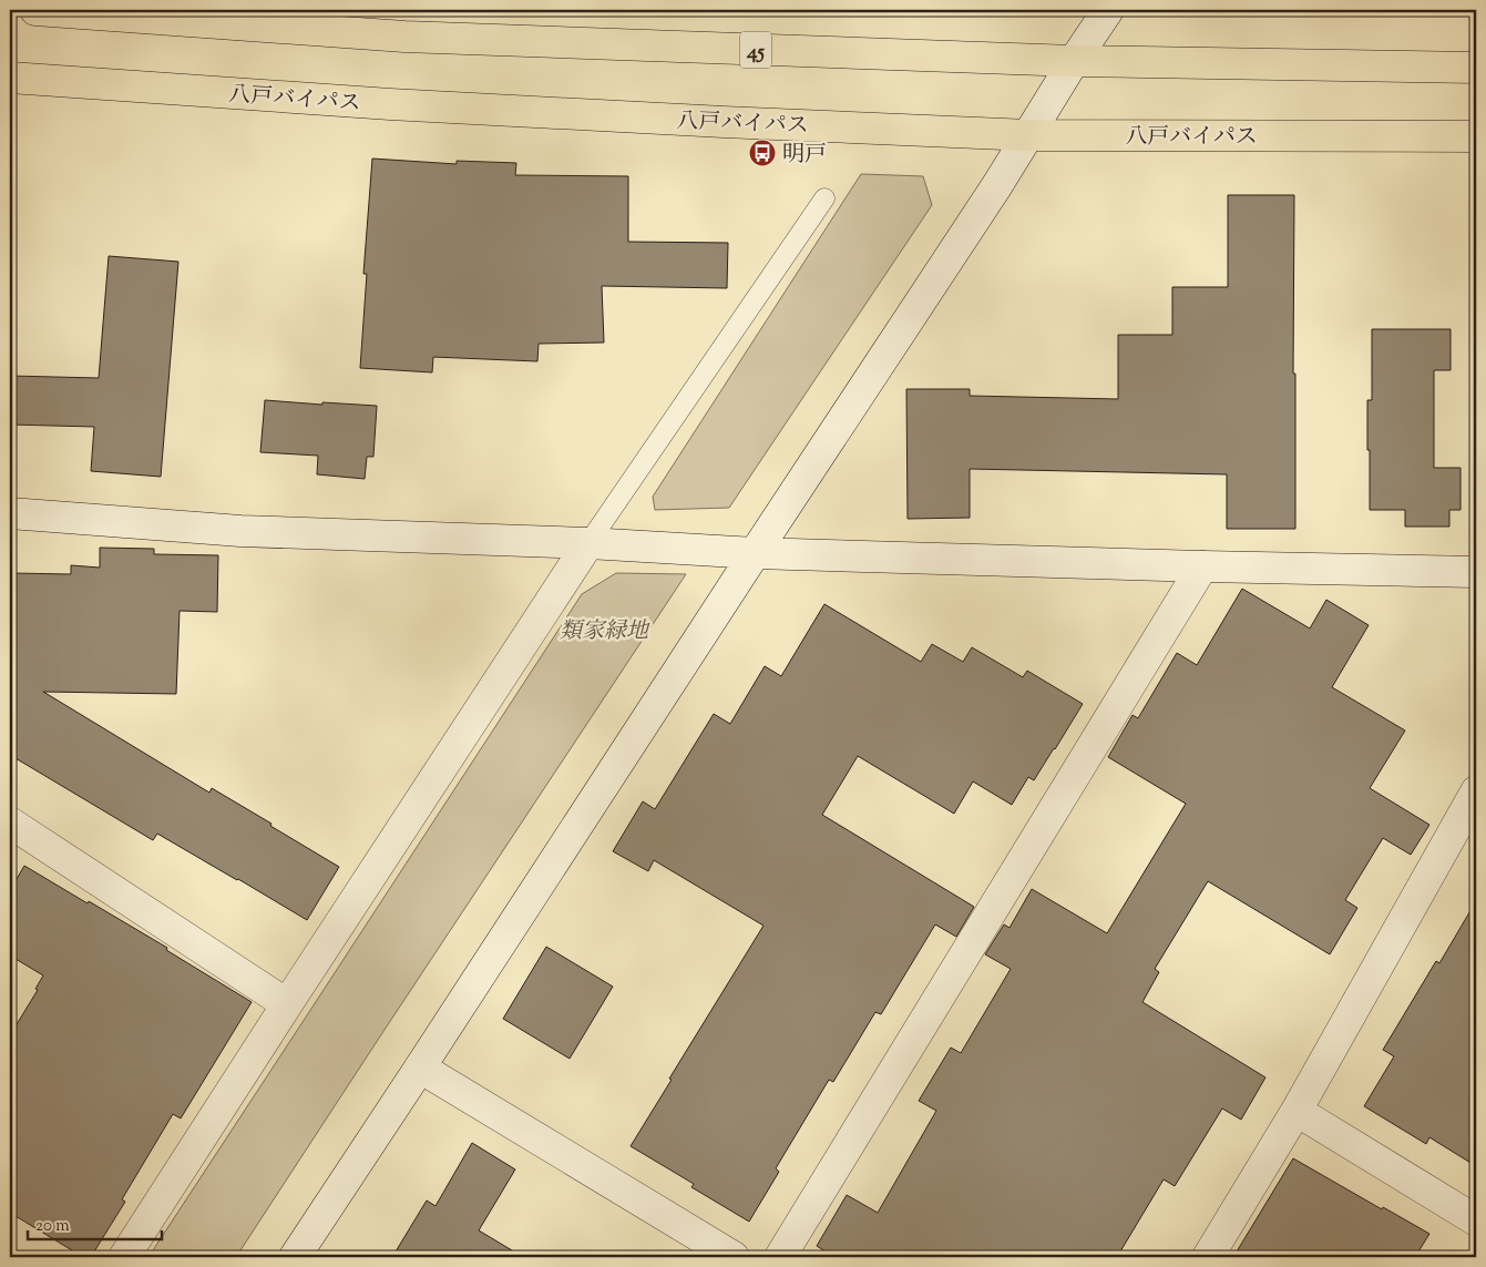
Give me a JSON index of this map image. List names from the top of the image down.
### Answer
{
  "streets": {
    "highway": ["45", "八戸バイパス"]
  },
  "parks": ["類家緑地"],
  "places": {
    "bus stop": ["明戸"]
  },
  "scale_bar": "20 m"
}
